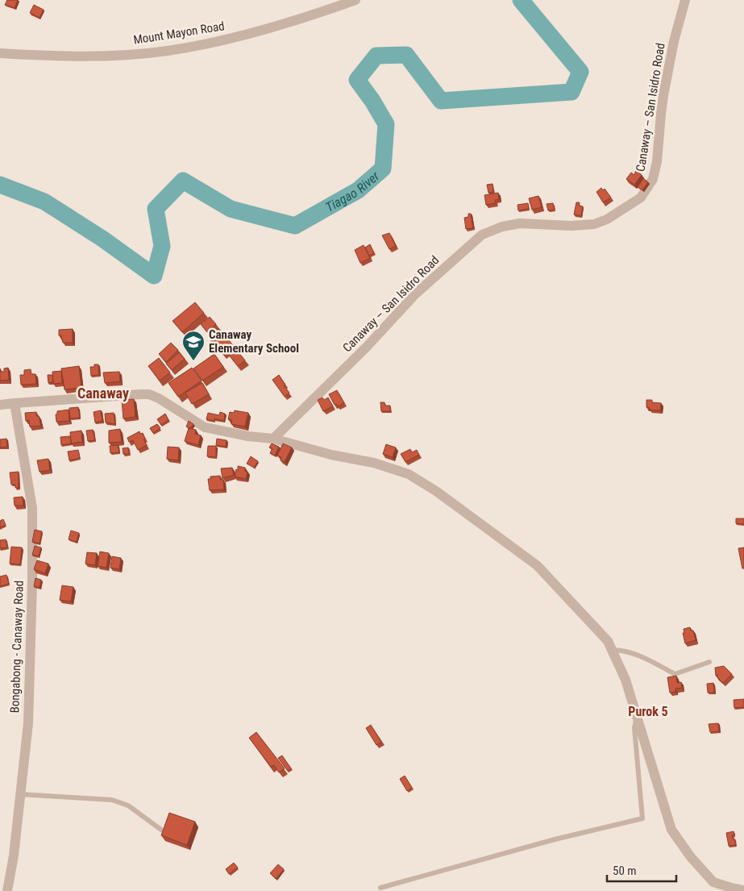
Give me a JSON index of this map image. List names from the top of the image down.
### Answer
{
  "streets": {
    "street": ["Mount Mayon Road", "Canaway – San Isidro Road", "Bongabong - Canaway Road"]
  },
  "districts": ["Canaway", "Purok 5"],
  "water": ["Tiagao River"],
  "places": {
    "school or university": ["Canaway Elementary School"]
  },
  "scale_bar": "50 m"
}
